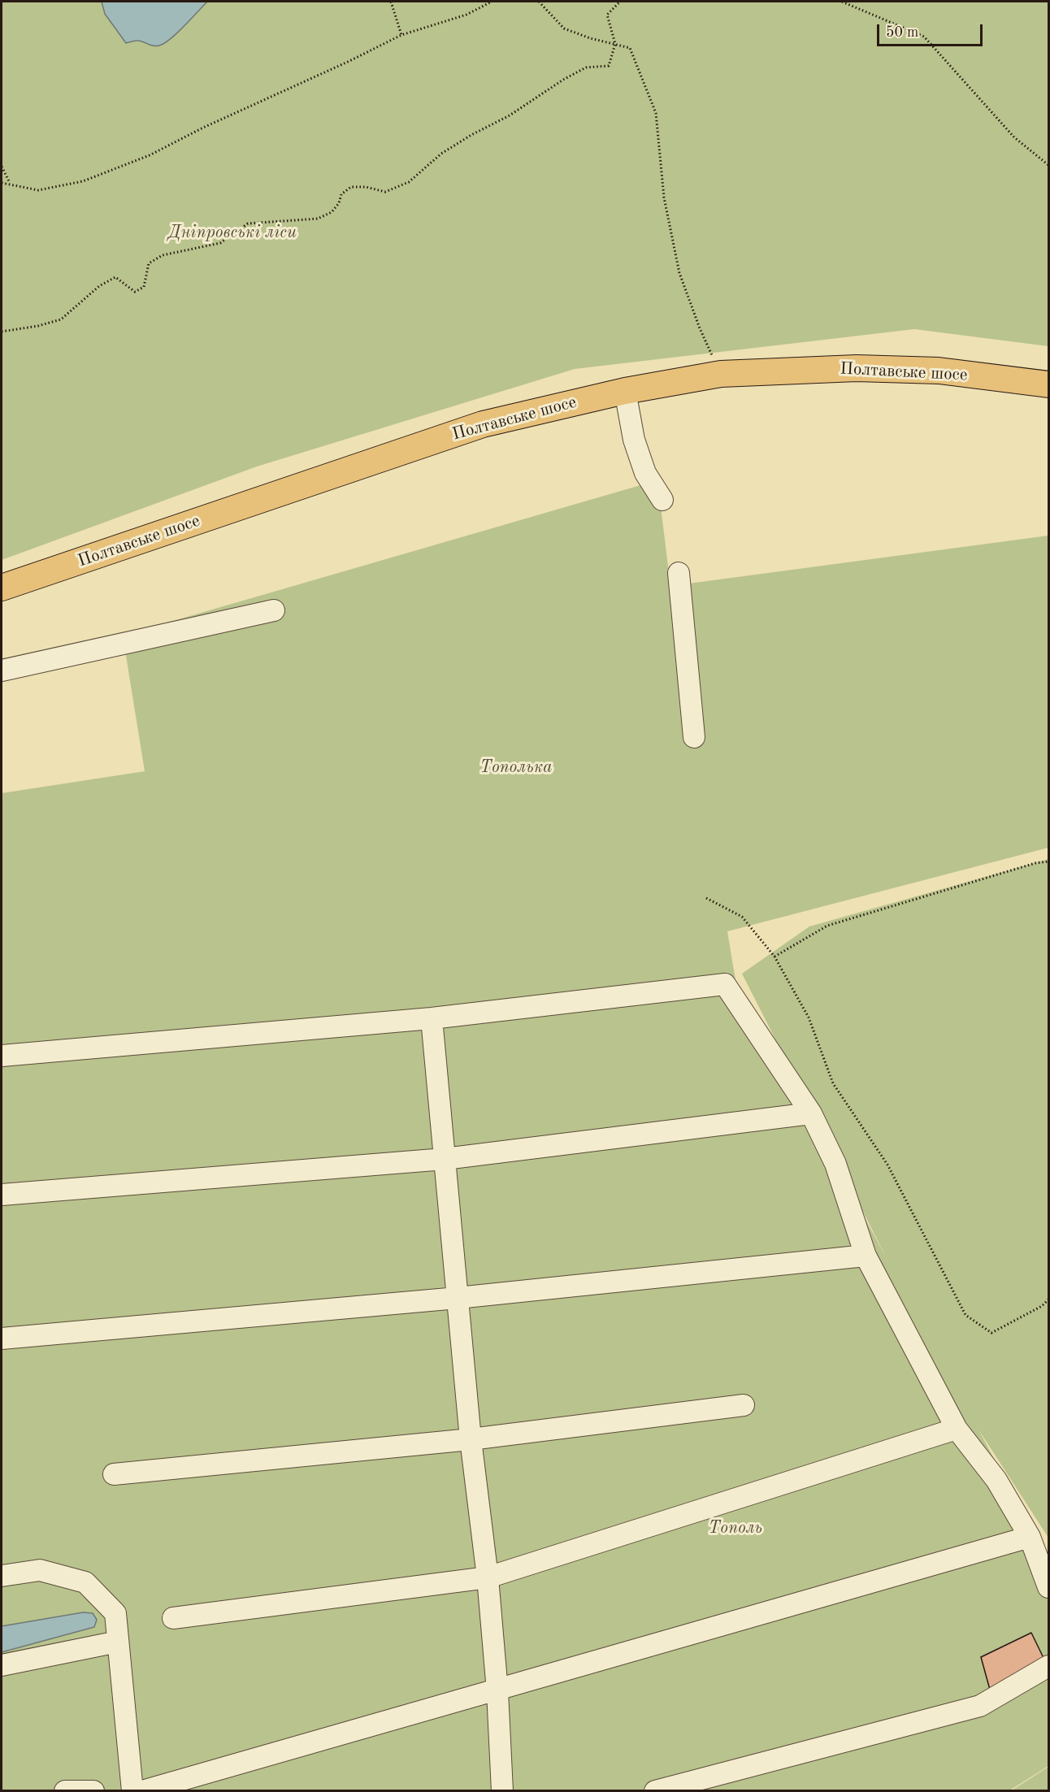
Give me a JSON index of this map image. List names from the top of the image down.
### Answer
{
  "streets": {
    "main road": ["Полтавське шосе"]
  },
  "parks": ["Дніпровські ліси", "Тополька", "Тополь"],
  "scale_bar": "50 m"
}
